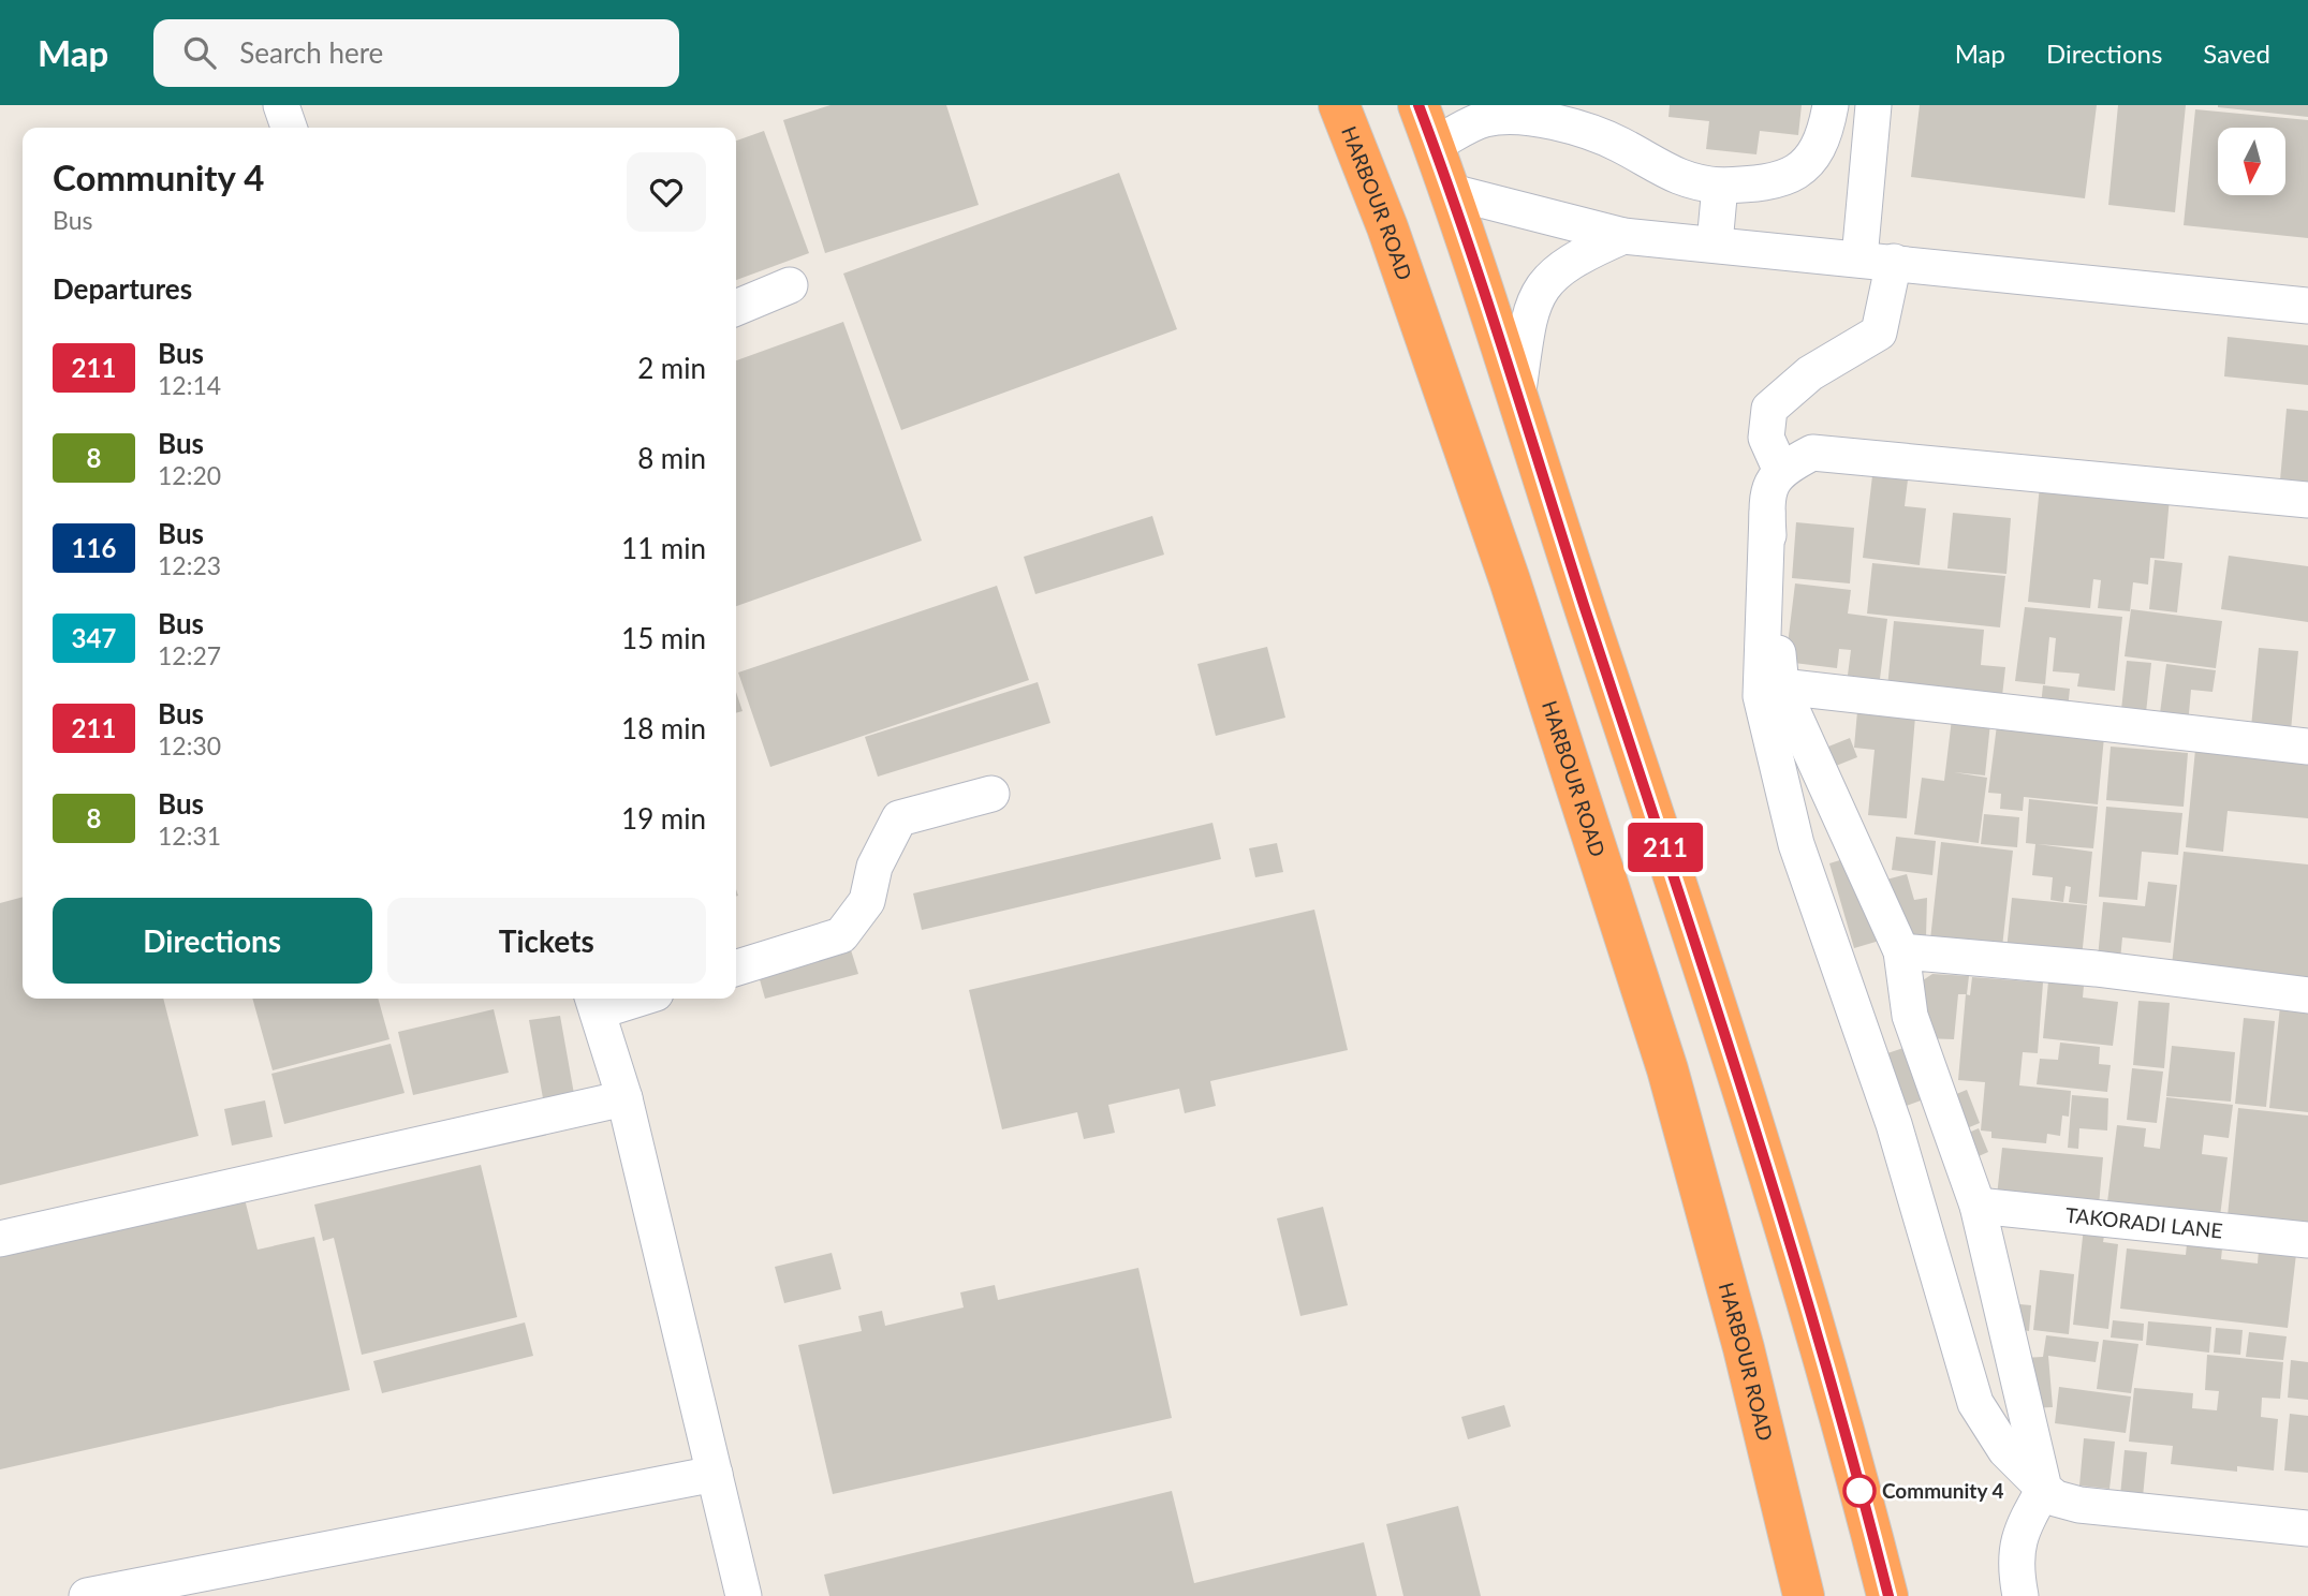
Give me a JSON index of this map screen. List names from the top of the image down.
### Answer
{
  "streets": {
    "highway": ["HARBOUR ROAD"],
    "street": ["TAKORADI LANE"]
  },
  "places": ["Community 4"],
  "lines": ["bus line 211"],
  "north": "bottom",
  "page": {
    "header": "Map",
    "search": "Search here",
    "nav": ["Map", "Directions", "Saved"],
    "on_map": "211",
    "heading": [
      ["Community 4", "Bus"],
      "Departures"
    ],
    "list": [
      {
        "mark": "211",
        "name": "Bus",
        "note": "12:14",
        "value": "2 min"
      },
      {
        "mark": "8",
        "name": "Bus",
        "note": "12:20",
        "value": "8 min"
      },
      {
        "mark": "116",
        "name": "Bus",
        "note": "12:23",
        "value": "11 min"
      },
      {
        "mark": "347",
        "name": "Bus",
        "note": "12:27",
        "value": "15 min"
      },
      {
        "mark": "211",
        "name": "Bus",
        "note": "12:30",
        "value": "18 min"
      },
      {
        "mark": "8",
        "name": "Bus",
        "note": "12:31",
        "value": "19 min"
      }
    ],
    "buttons": ["Directions", "Tickets"]
  }
}
